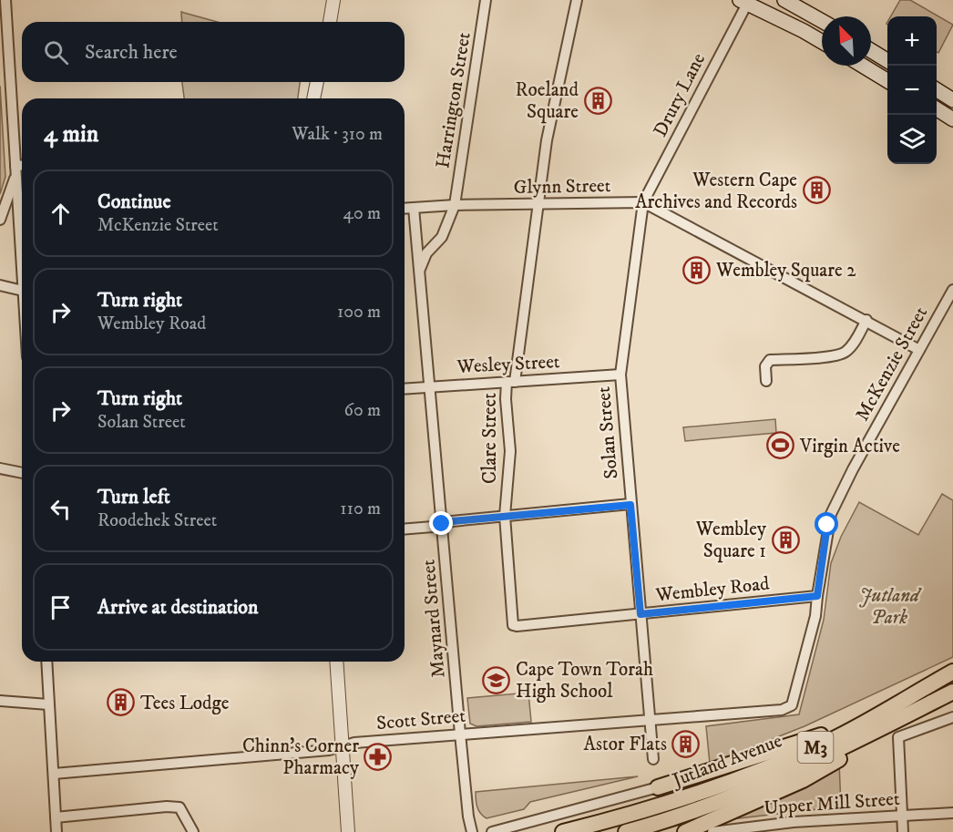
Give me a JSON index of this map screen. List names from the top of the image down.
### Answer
{
  "streets": {
    "main road": ["M3", "Jutland Avenue"],
    "street": [
      "Drury Lane",
      "Harrington Street",
      "Glynn Street",
      "Wesley Street",
      "McKenzie Street",
      "Solan Street",
      "Clare Street",
      "Wembley Road",
      "Maynard Street",
      "Scott Street",
      "Upper Mill Street"
    ]
  },
  "crossings": [
    ["Drury Lane", "Glynn Street"],
    ["Drury Lane", "Solan Street"],
    ["Harrington Street", "Glynn Street"],
    ["Glynn Street", "McKenzie Street"],
    ["Glynn Street", "Solan Street"],
    ["Glynn Street", "Clare Street"],
    ["Glynn Street", "Maynard Street"],
    ["Wesley Street", "Solan Street"],
    ["Wesley Street", "Clare Street"],
    ["Wesley Street", "Maynard Street"],
    ["McKenzie Street", "Wembley Road"],
    ["McKenzie Street", "Scott Street"],
    ["Solan Street", "Wembley Road"],
    ["Solan Street", "Scott Street"],
    ["Clare Street", "Wembley Road"],
    ["Maynard Street", "Scott Street"]
  ],
  "parks": ["Jutland Park"],
  "places": {
    "building": [
      "Roeland Square",
      "Western Cape Archives and Records",
      "Wembley Square 2",
      "Wembley Square 1",
      "Tees Lodge",
      "Astor Flats"
    ],
    "sports": ["Virgin Active"],
    "school or university": ["Cape Town Torah High School"],
    "pharmacy": ["Chinn's Corner Pharmacy"]
  },
  "north": "top left",
  "page": {
    "map_buttons": ["+", "−"],
    "search": "Search here",
    "heading": ["4 min", "Walk · 310 m"],
    "list": [
      ["Continue", "McKenzie Street", "40 m"],
      ["Turn right", "Wembley Road", "100 m"],
      ["Turn right", "Solan Street", "60 m"],
      ["Turn left", "Roodehek Street", "110 m"],
      "Arrive at destination"
    ]
  }
}
